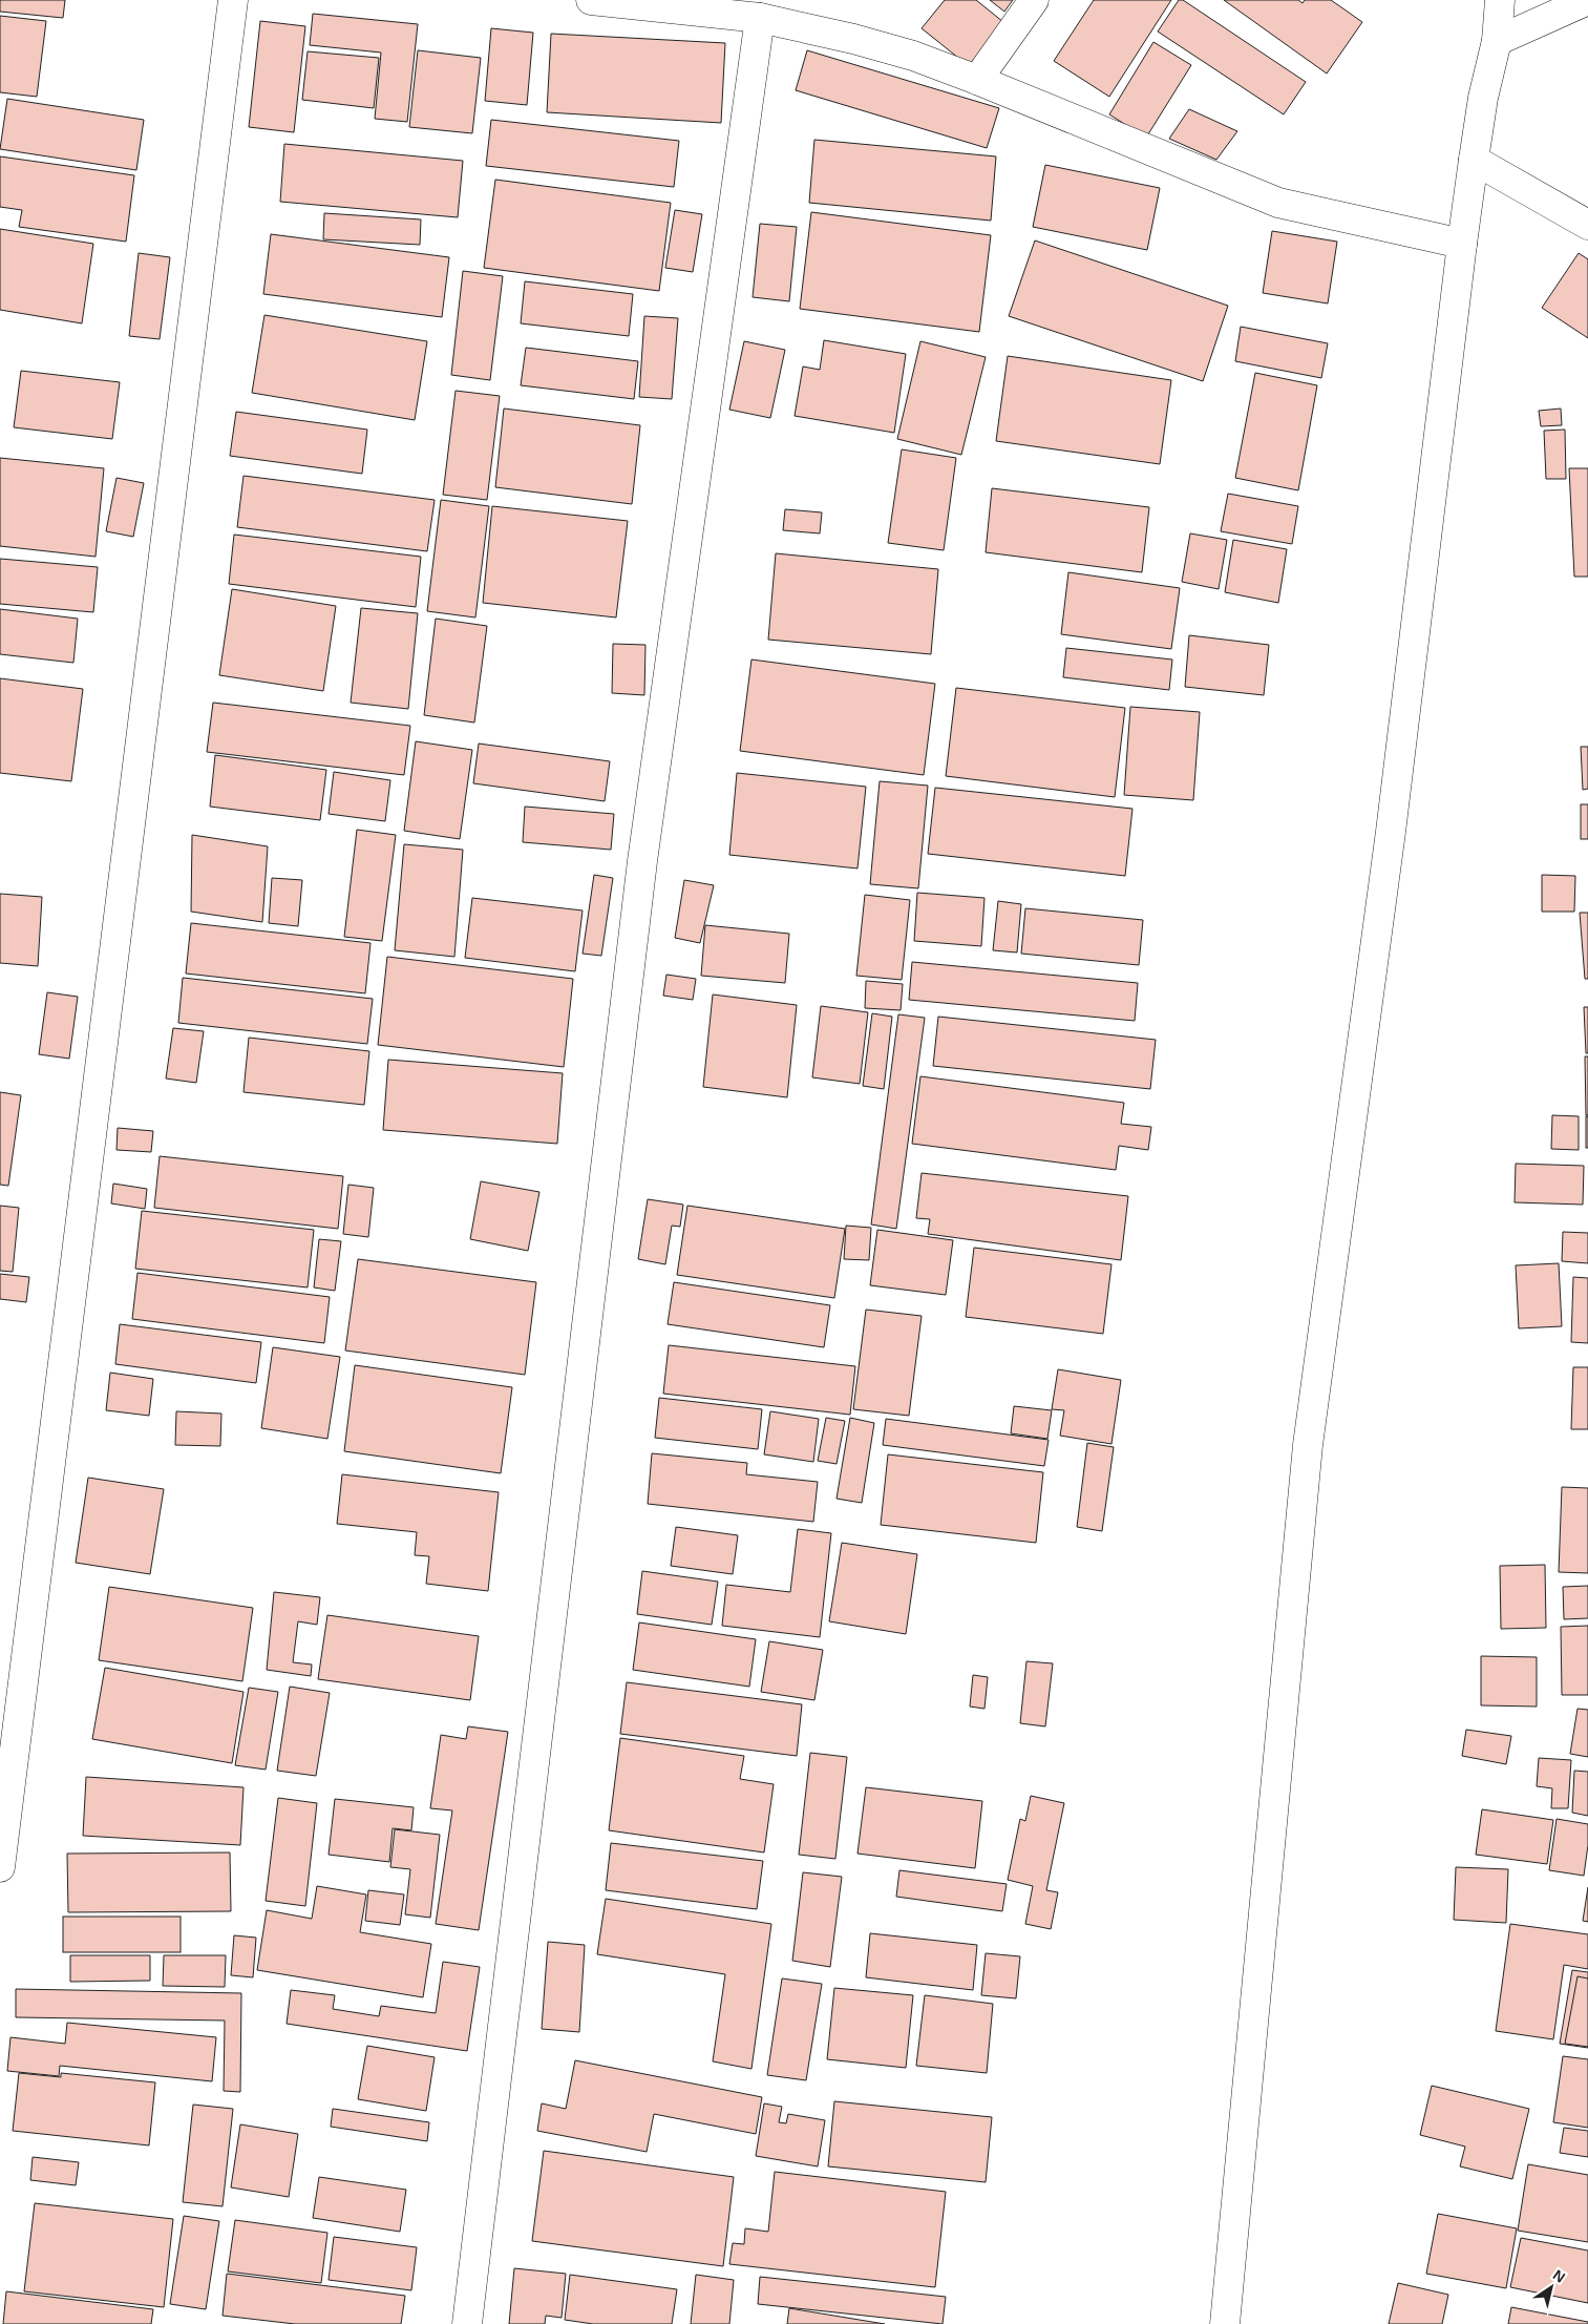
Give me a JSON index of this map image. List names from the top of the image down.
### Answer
{
  "north": "top right"
}
